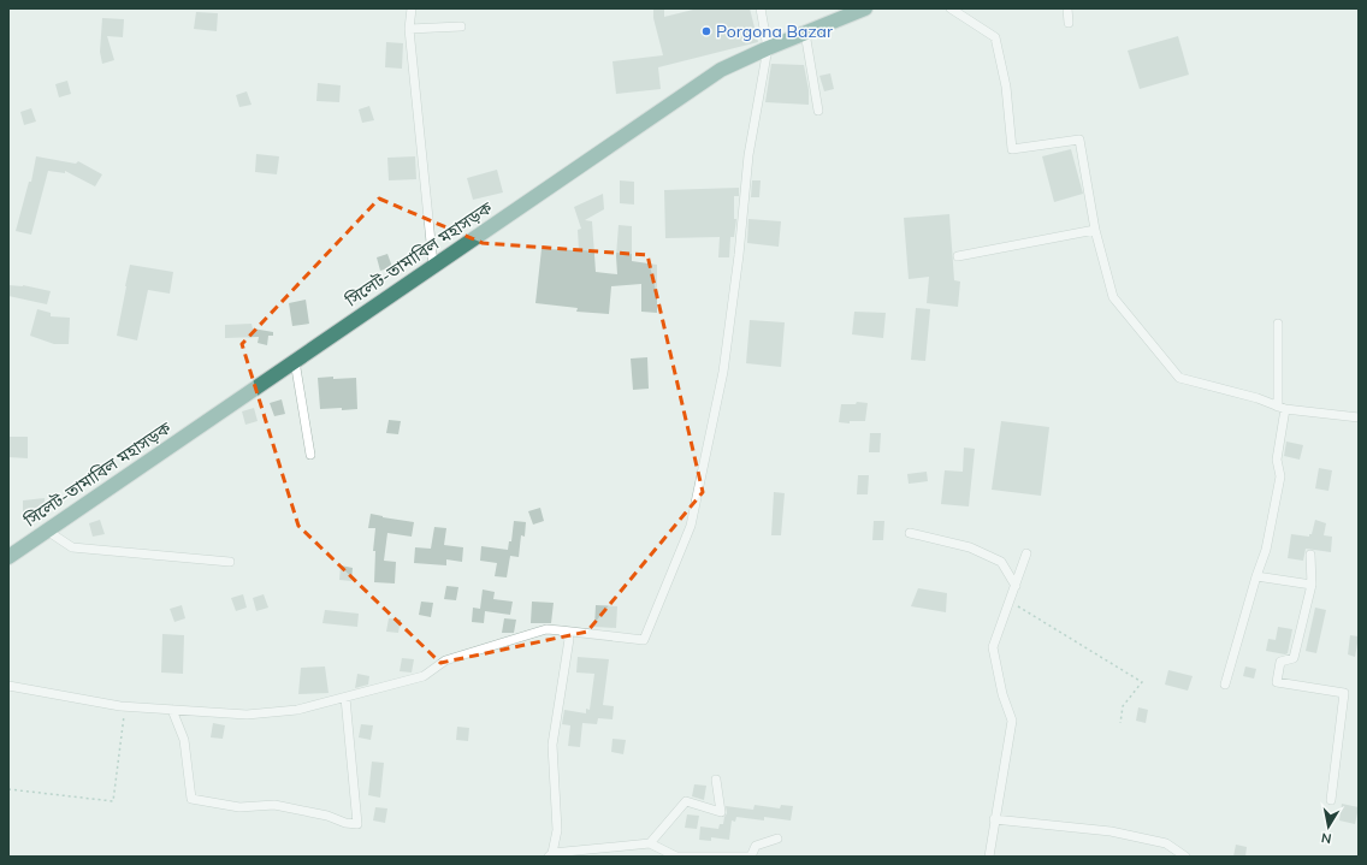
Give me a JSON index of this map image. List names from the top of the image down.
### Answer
{
  "streets": {
    "highway": ["সিলেট-তামাবিল মহাসড়ক"]
  },
  "places": ["Porgona Bazar"],
  "north": "bottom"
}
